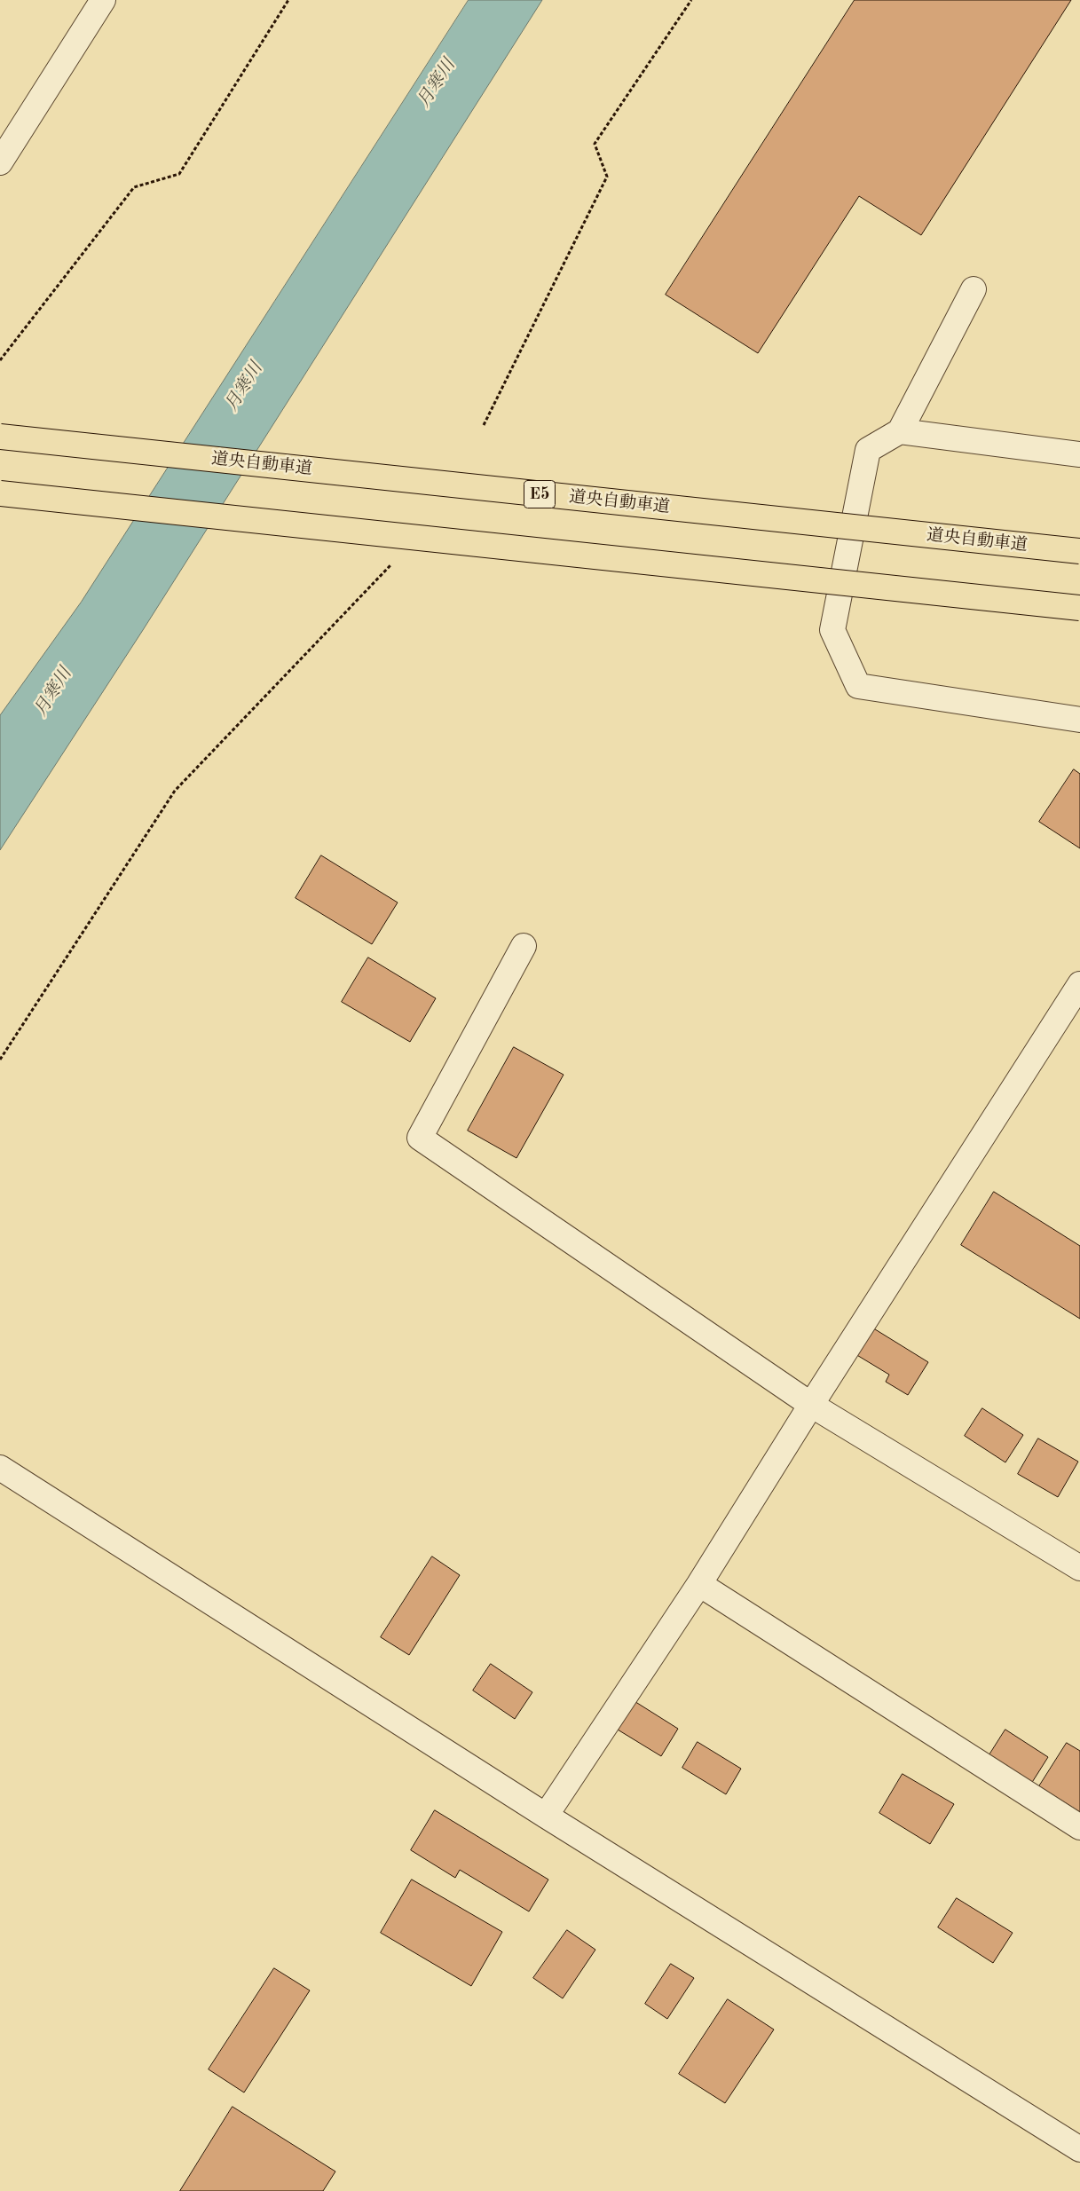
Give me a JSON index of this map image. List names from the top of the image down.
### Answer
{
  "streets": {
    "highway": ["道央自動車道", "E5"]
  },
  "water": ["月寒川"]
}
